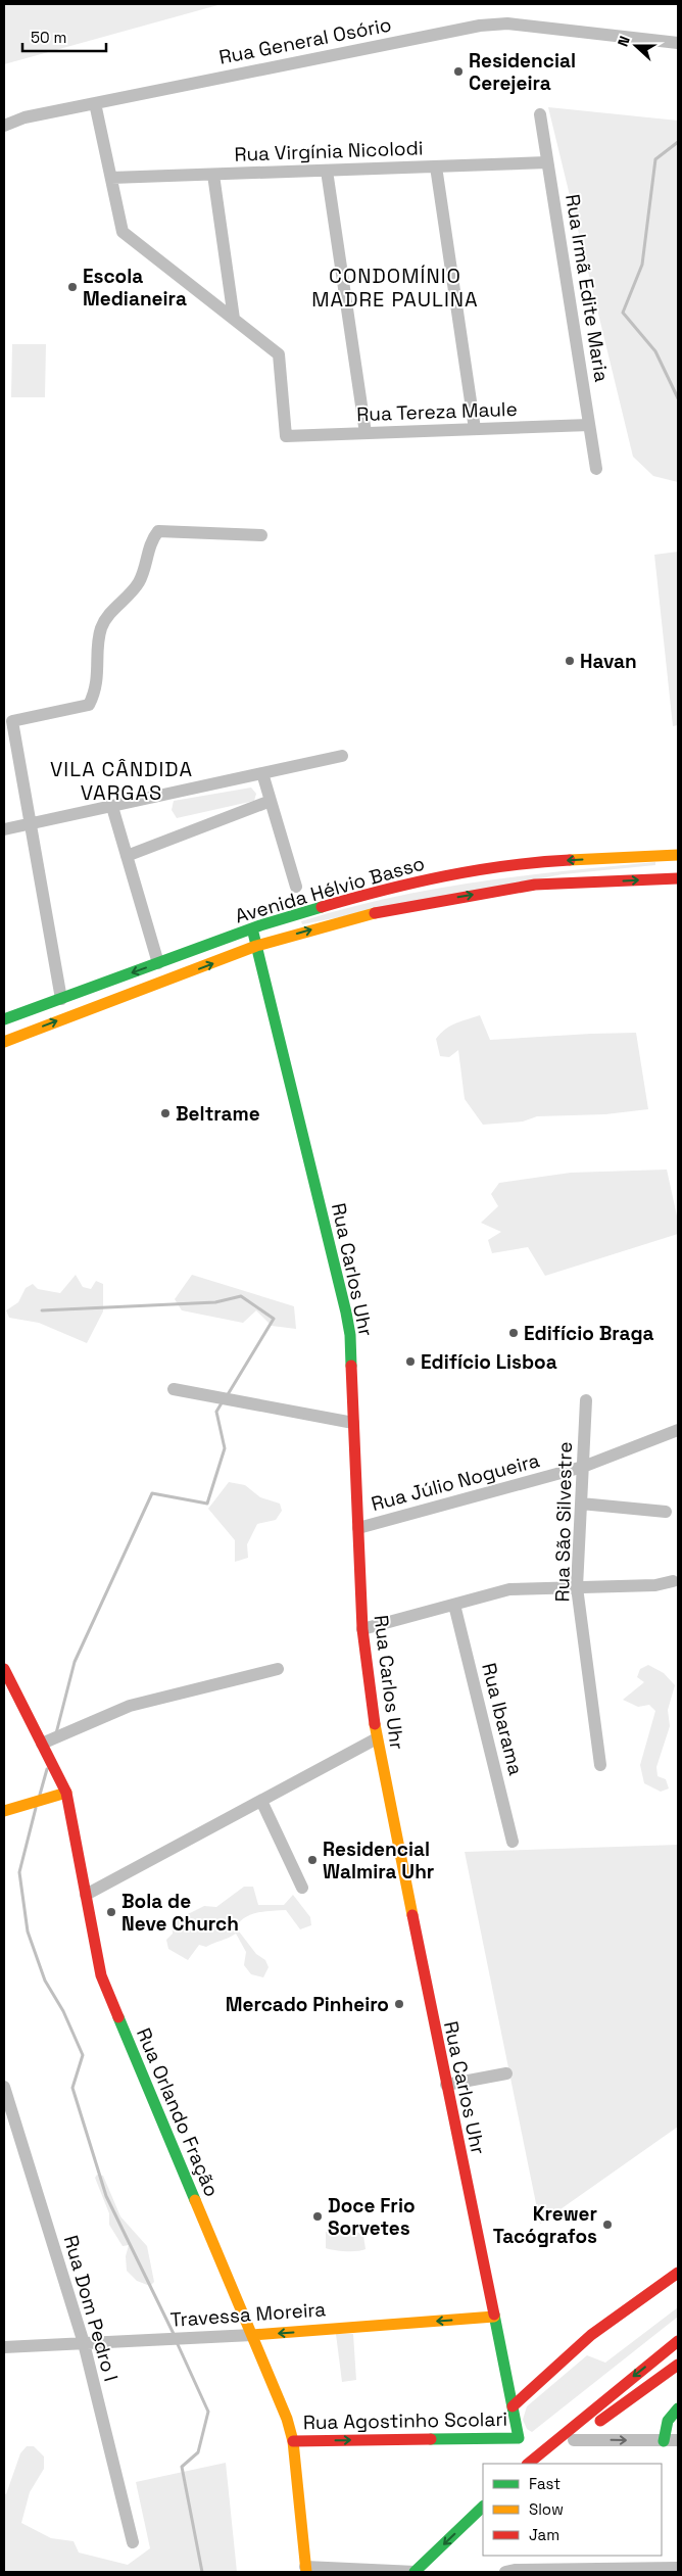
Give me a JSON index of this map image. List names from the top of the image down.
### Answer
{
  "streets": {
    "main road": [
      "Avenida Hélvio Basso",
      "Rua Carlos Uhr",
      "Rua Orlando Fração",
      "Travessa Moreira",
      "Rua Agostinho Scolari"
    ],
    "street": [
      "Rua General Osório",
      "Rua Virgínia Nicolodi",
      "Rua Irmã Edite Maria",
      "Rua Tereza Maule",
      "Rua Júlio Nogueira",
      "Rua São Silvestre",
      "Rua Ibarama",
      "Rua Dom Pedro I"
    ]
  },
  "crossings": [
    ["Rua Virgínia Nicolodi", "Rua Irmã Edite Maria"],
    ["Rua Irmã Edite Maria", "Rua Tereza Maule"],
    ["Avenida Hélvio Basso", "Rua Carlos Uhr"],
    ["Rua Carlos Uhr", "Rua Júlio Nogueira"],
    ["Rua Carlos Uhr", "Travessa Moreira"],
    ["Rua Carlos Uhr", "Rua Agostinho Scolari"],
    ["Rua Júlio Nogueira", "Rua São Silvestre"],
    ["Rua Orlando Fração", "Travessa Moreira"],
    ["Rua Orlando Fração", "Rua Agostinho Scolari"],
    ["Rua Dom Pedro I", "Travessa Moreira"]
  ],
  "one_way": ["Travessa Moreira", "Rua Agostinho Scolari"],
  "districts": ["CONDOMÍNIO MADRE PAULINA", "VILA CÂNDIDA VARGAS"],
  "places": [
    "Residencial Cerejeira",
    "Escola Medianeira",
    "Havan",
    "Beltrame",
    "Edifício Braga",
    "Edifício Lisboa",
    "Residencial Walmira Uhr",
    "Bola de Neve Church",
    "Mercado Pinheiro",
    "Doce Frio Sorvetes",
    "Krewer Tacógrafos"
  ],
  "legend": ["Fast", "Slow", "Jam"],
  "scale_bar": "50 m",
  "north": "left"
}
